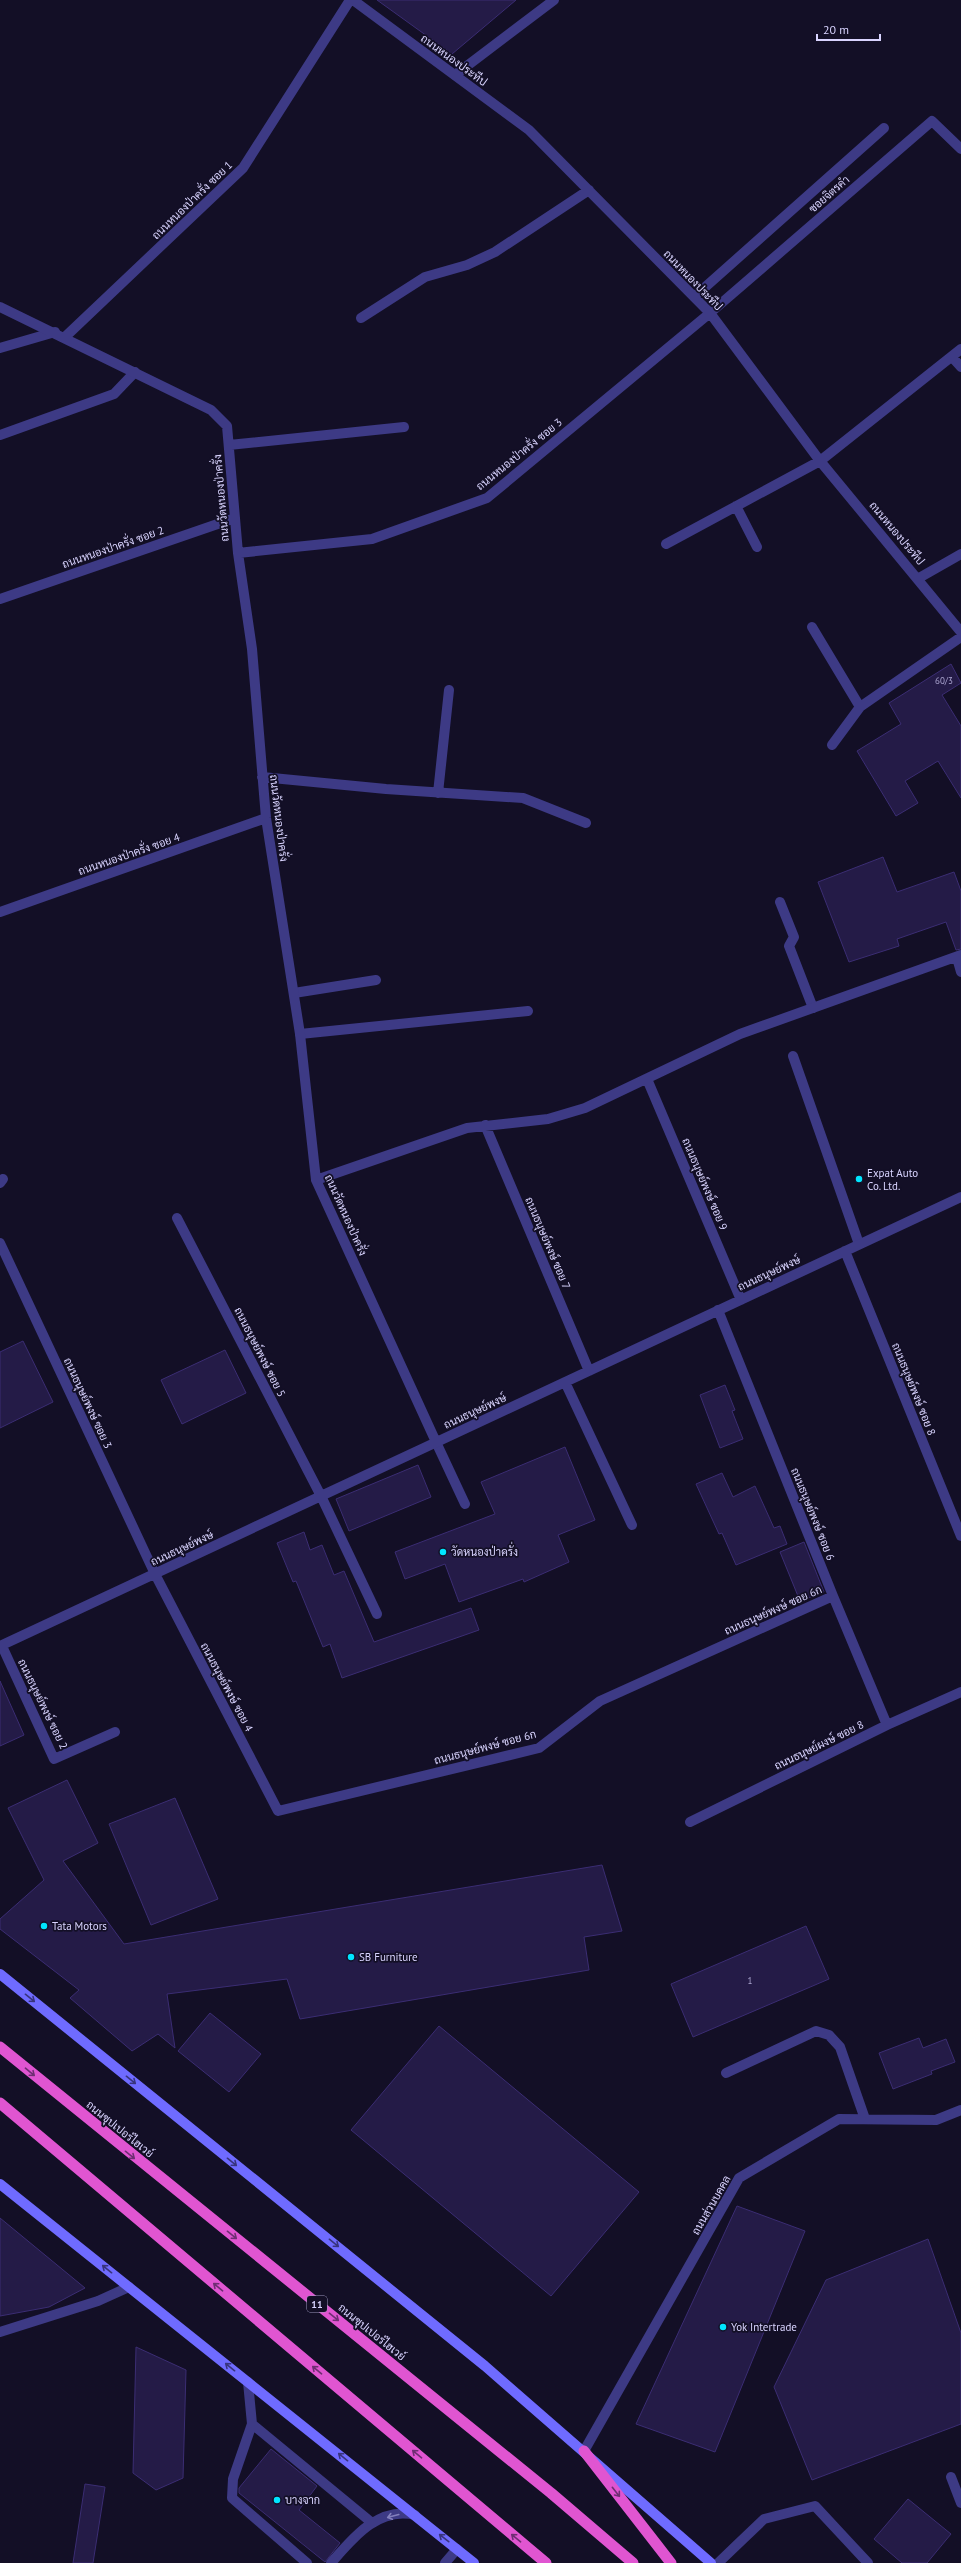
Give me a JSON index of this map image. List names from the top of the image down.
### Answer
{
  "streets": {
    "highway": ["ถนนซุปเปอร์ไฮเวย์", "11"],
    "street": [
      "ถนนหนองประทีป",
      "ซอยจิตรคำ",
      "ถนนหนองป่าครั่ง ซอย 1",
      "ถนนหนองป่าครั่ง ซอย 3",
      "ถนนวัดหนองป่าครั่ง",
      "ถนนหนองป่าครั่ง ซอย 2",
      "ถนนหนองป่าครั่ง ซอย 4",
      "ถนนธนุษย์พงษ์ ซอย 9",
      "ถนนธนุษย์พงษ์ ซอย 7",
      "ถนนธนุษย์พงษ์",
      "ถนนธนุษย์พงษ์ ซอย 5",
      "ถนนธนุษย์พงษ์ ซอย 8",
      "ถนนธนุษย์พงษ์ ซอย 3",
      "ถนนธนุษย์พงษ์ ซอย 6",
      "ถนนธนุษย์พงษ์ ซอย 6ก",
      "ถนนธนุษย์พงษ์ ซอย 4",
      "ถนนธนุษย์พงษ์ ซอย 2",
      "ถนนธนุษย์ผงษ์ ซอย 8",
      "ถนนส่วนบคคล"
    ]
  },
  "crossings": [
    ["ถนนหนองประทีป", "ซอยจิตรคำ"],
    ["ถนนหนองประทีป", "ถนนหนองป่าครั่ง ซอย 1"],
    ["ถนนหนองประทีป", "ถนนหนองป่าครั่ง ซอย 3"],
    ["ซอยจิตรคำ", "ถนนหนองป่าครั่ง ซอย 3"],
    ["ถนนหนองป่าครั่ง ซอย 1", "ถนนวัดหนองป่าครั่ง"],
    ["ถนนหนองป่าครั่ง ซอย 3", "ถนนวัดหนองป่าครั่ง"],
    ["ถนนวัดหนองป่าครั่ง", "ถนนหนองป่าครั่ง ซอย 2"],
    ["ถนนวัดหนองป่าครั่ง", "ถนนหนองป่าครั่ง ซอย 4"],
    ["ถนนวัดหนองป่าครั่ง", "ถนนธนุษย์พงษ์"],
    ["ถนนธนุษย์พงษ์ ซอย 9", "ถนนธนุษย์พงษ์"],
    ["ถนนธนุษย์พงษ์ ซอย 7", "ถนนธนุษย์พงษ์"],
    ["ถนนธนุษย์พงษ์", "ถนนธนุษย์พงษ์ ซอย 5"],
    ["ถนนธนุษย์พงษ์", "ถนนธนุษย์พงษ์ ซอย 8"],
    ["ถนนธนุษย์พงษ์", "ถนนธนุษย์พงษ์ ซอย 3"],
    ["ถนนธนุษย์พงษ์", "ถนนธนุษย์พงษ์ ซอย 6"],
    ["ถนนธนุษย์พงษ์", "ถนนธนุษย์พงษ์ ซอย 4"],
    ["ถนนธนุษย์พงษ์", "ถนนธนุษย์พงษ์ ซอย 2"],
    ["ถนนธนุษย์พงษ์ ซอย 3", "ถนนธนุษย์พงษ์ ซอย 4"],
    ["ถนนธนุษย์พงษ์ ซอย 6", "ถนนธนุษย์พงษ์ ซอย 6ก"],
    ["ถนนธนุษย์พงษ์ ซอย 6", "ถนนธนุษย์ผงษ์ ซอย 8"],
    ["ถนนธนุษย์พงษ์ ซอย 6ก", "ถนนธนุษย์พงษ์ ซอย 4"]
  ],
  "places": [
    "Expat Auto Co. Ltd.",
    "วัดหนองป่าครั่ง",
    "Tata Motors",
    "SB Furniture",
    "Yok Intertrade",
    "บางจาก"
  ],
  "house_numbers": ["60/3", "1"],
  "scale_bar": "20 m"
}
